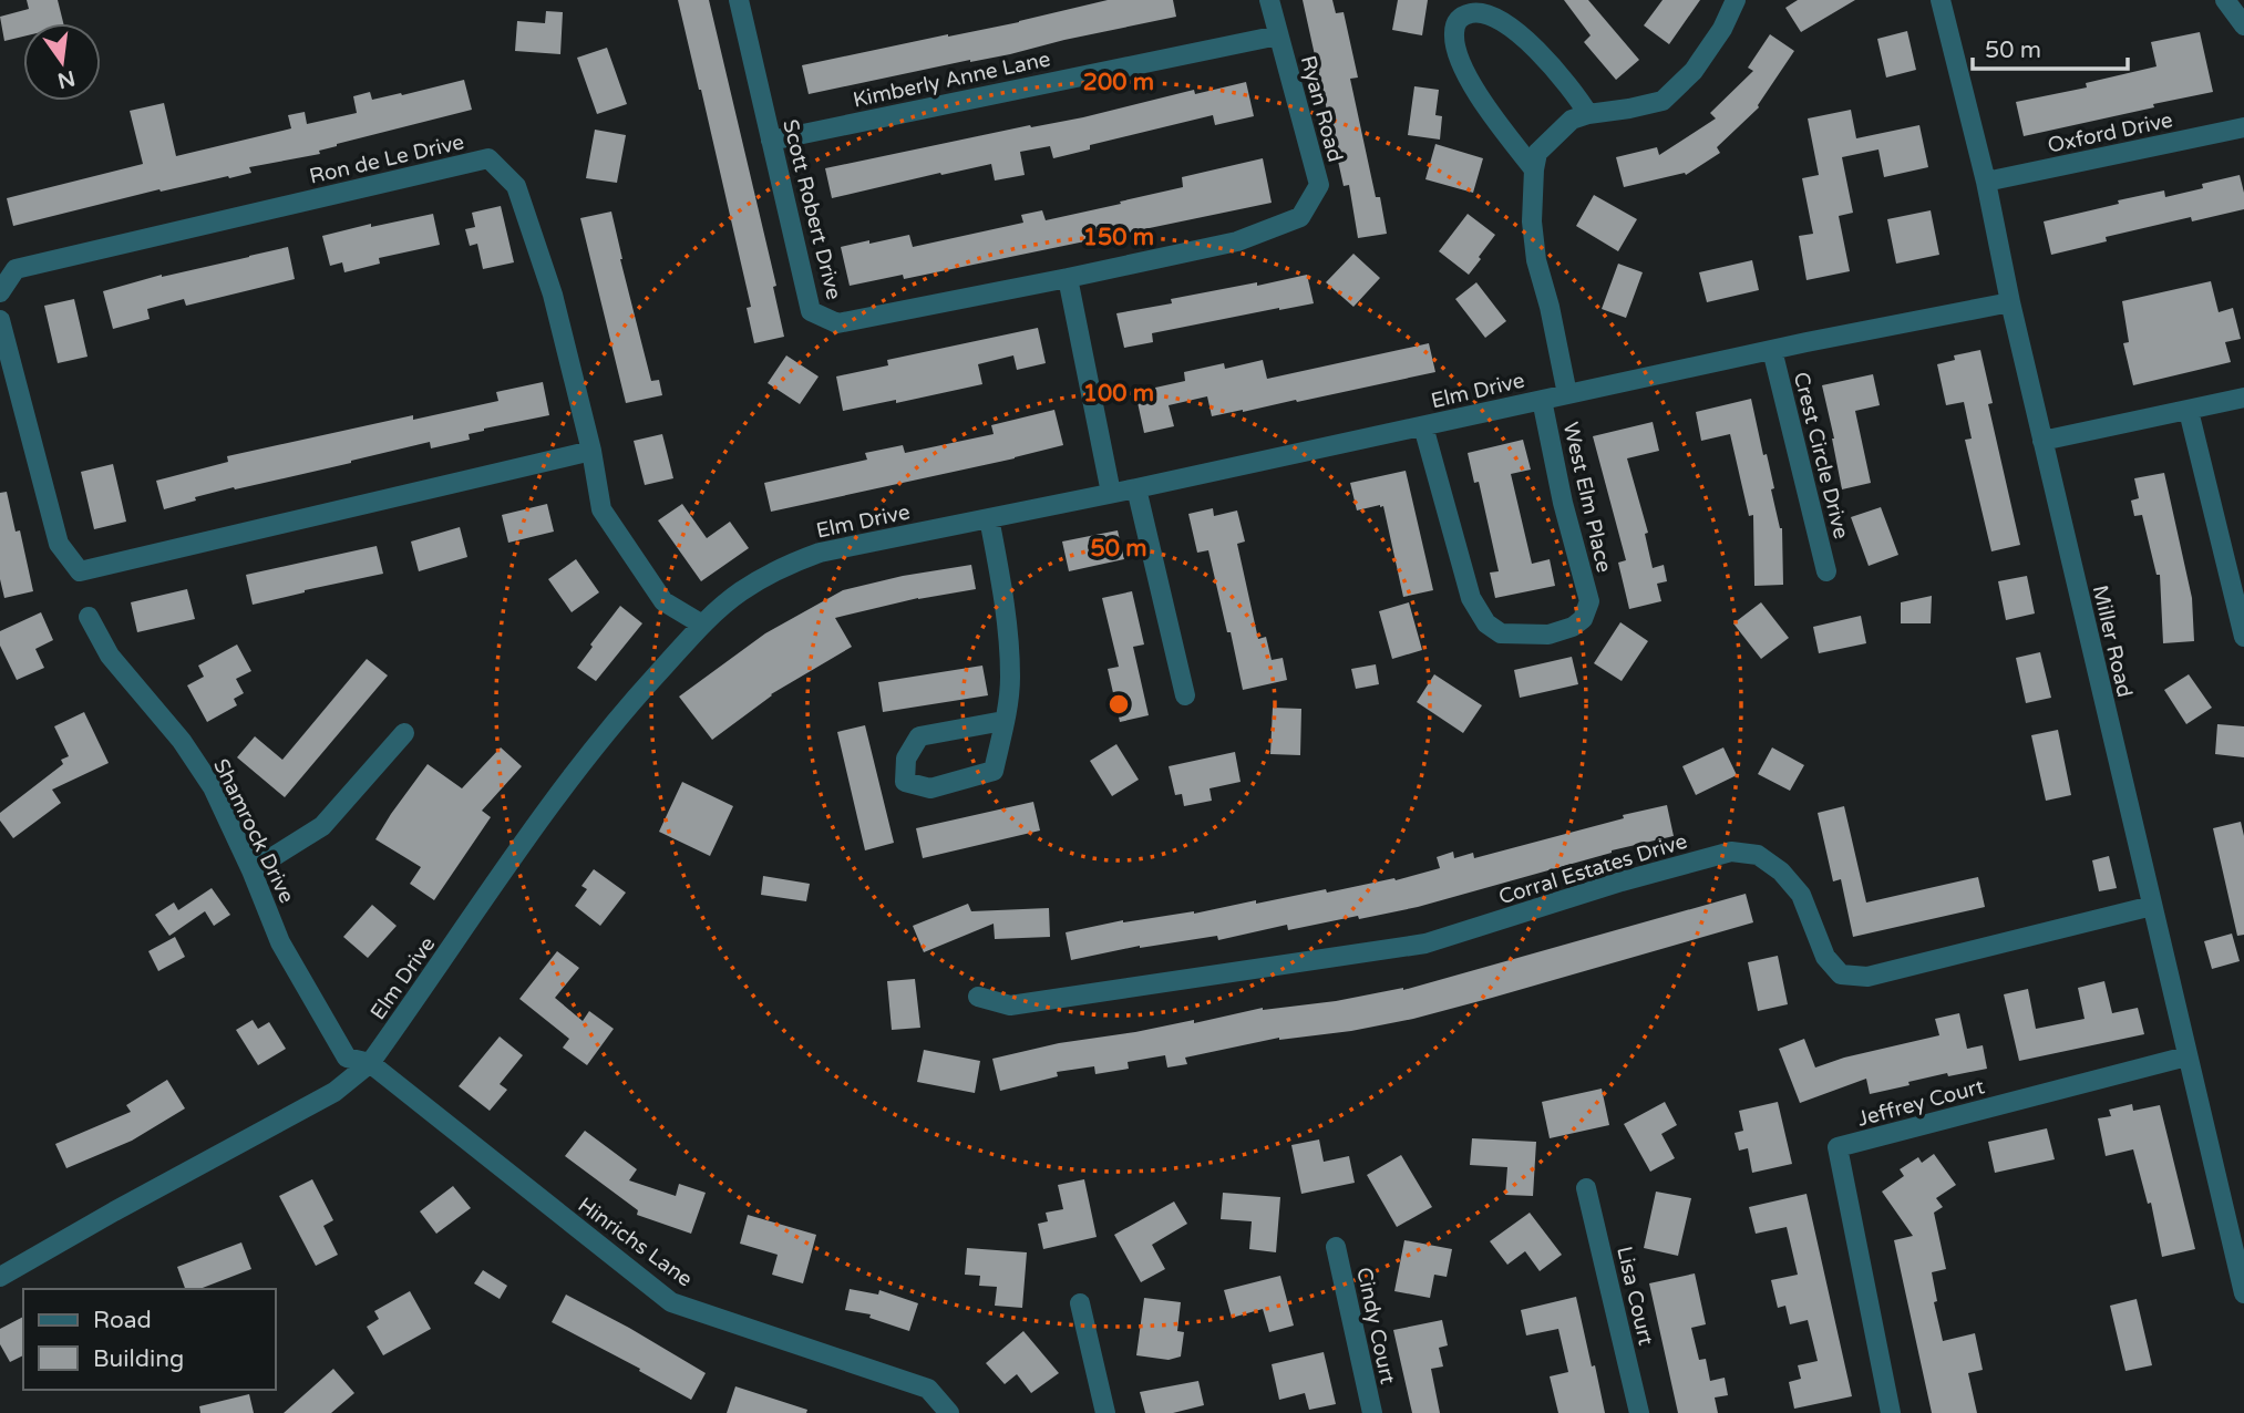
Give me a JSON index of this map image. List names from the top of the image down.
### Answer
{
  "streets": {
    "street": [
      "Kimberly Anne Lane",
      "Ryan Road",
      "Oxford Drive",
      "Ron de Le Drive",
      "Scott Robert Drive",
      "Elm Drive",
      "Crest Circle Drive",
      "West Elm Place",
      "Miller Road",
      "Shamrock Drive",
      "Corral Estates Drive",
      "Jeffrey Court",
      "Hinrichs Lane",
      "Lisa Court",
      "Cindy Court"
    ]
  },
  "crossings": [
    ["Kimberly Anne Lane", "Ryan Road"],
    ["Kimberly Anne Lane", "Scott Robert Drive"],
    ["Ryan Road", "Scott Robert Drive"],
    ["Oxford Drive", "Miller Road"],
    ["Ron de Le Drive", "Elm Drive"],
    ["Elm Drive", "Crest Circle Drive"],
    ["Elm Drive", "West Elm Place"],
    ["Elm Drive", "Miller Road"],
    ["Elm Drive", "Shamrock Drive"],
    ["Elm Drive", "Hinrichs Lane"],
    ["Miller Road", "Corral Estates Drive"],
    ["Miller Road", "Jeffrey Court"],
    ["Shamrock Drive", "Hinrichs Lane"]
  ],
  "legend": ["Road", "Building"],
  "scale_bar": "50 m",
  "north": "bottom",
  "rings": [
    "200 m",
    "150 m",
    "100 m",
    "50 m"
  ]
}
